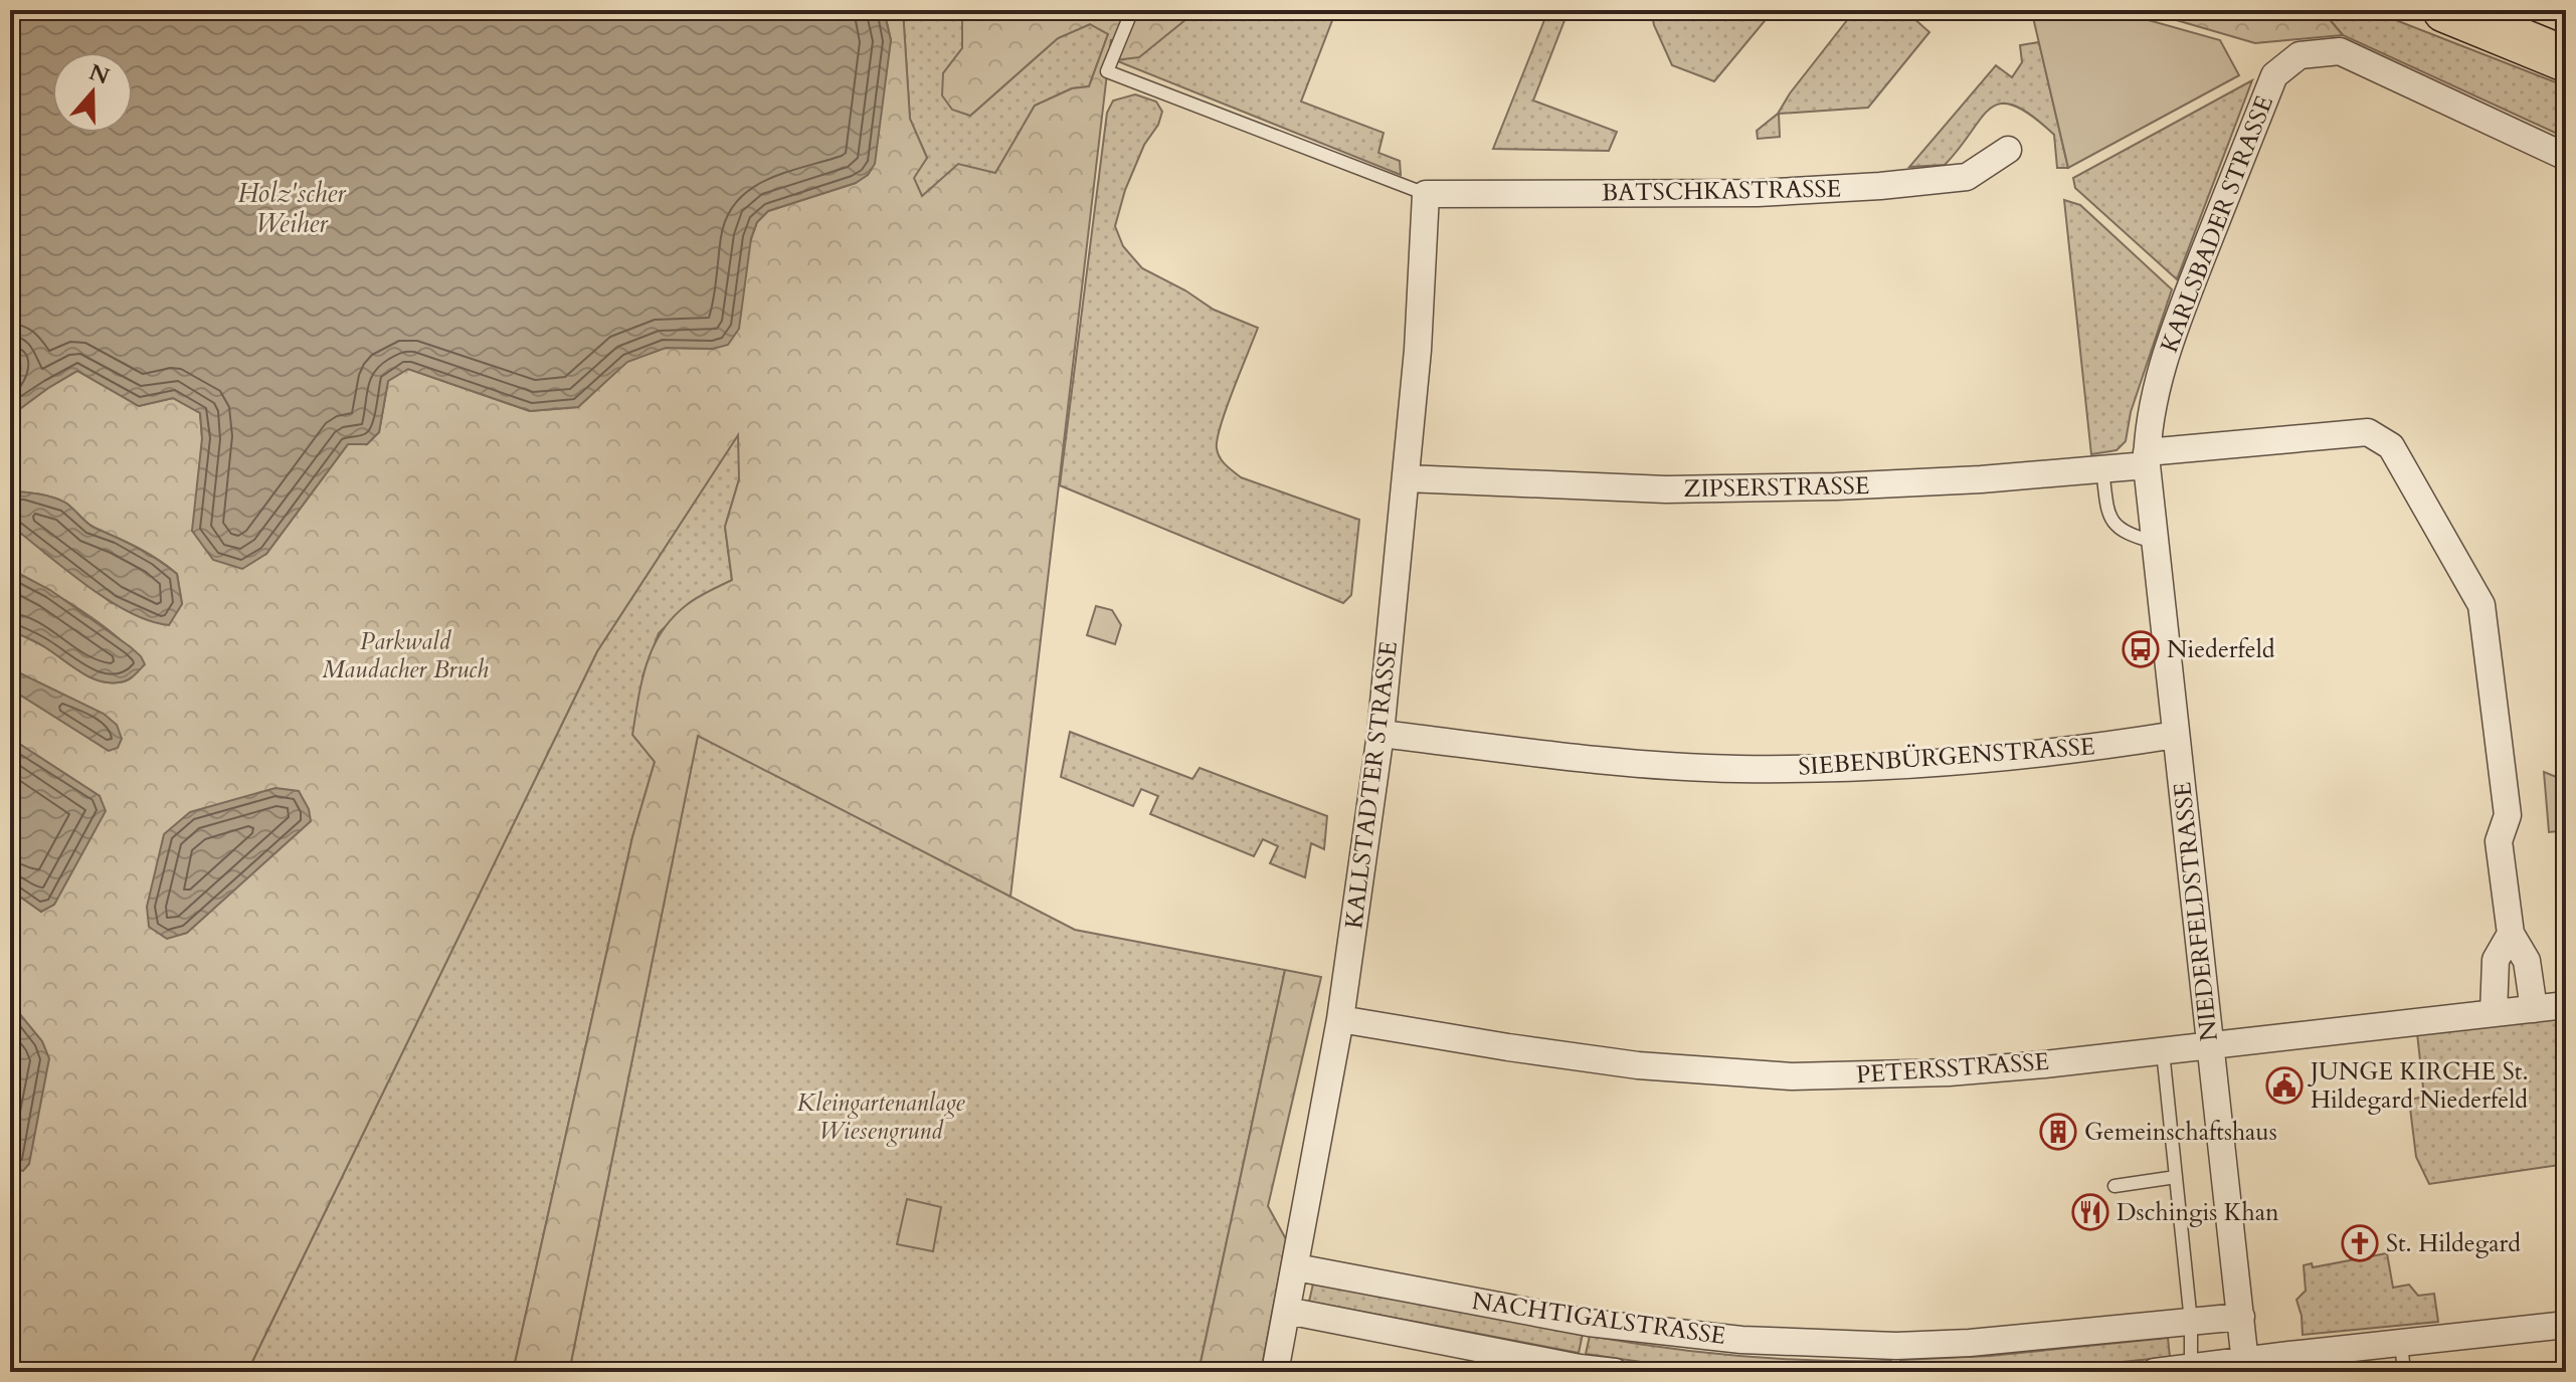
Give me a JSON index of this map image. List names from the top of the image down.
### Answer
{
  "streets": {
    "street": [
      "BATSCHKASTRASSE",
      "KARLSBADER STRASSE",
      "ZIPSERSTRASSE",
      "SIEBENBÜRGENSTRASSE",
      "KALLSTADTER STRASSE",
      "NIEDERFELDSTRASSE",
      "PETERSSTRASSE",
      "NACHTIGALSTRASSE"
    ]
  },
  "crossings": [
    ["BATSCHKASTRASSE", "KALLSTADTER STRASSE"],
    ["KARLSBADER STRASSE", "ZIPSERSTRASSE"],
    ["KARLSBADER STRASSE", "NIEDERFELDSTRASSE"],
    ["ZIPSERSTRASSE", "KALLSTADTER STRASSE"],
    ["ZIPSERSTRASSE", "NIEDERFELDSTRASSE"],
    ["SIEBENBÜRGENSTRASSE", "KALLSTADTER STRASSE"],
    ["SIEBENBÜRGENSTRASSE", "NIEDERFELDSTRASSE"],
    ["KALLSTADTER STRASSE", "PETERSSTRASSE"],
    ["KALLSTADTER STRASSE", "NACHTIGALSTRASSE"],
    ["NIEDERFELDSTRASSE", "PETERSSTRASSE"],
    ["NIEDERFELDSTRASSE", "NACHTIGALSTRASSE"]
  ],
  "water": ["Holz'scher Weiher"],
  "parks": ["Parkwald Maudacher Bruch", "Kleingartenanlage Wiesengrund"],
  "places": {
    "bus stop": ["Niederfeld"],
    "public building": ["JUNGE KIRCHE St. Hildegard Niederfeld"],
    "building": ["Gemeinschaftshaus"],
    "restaurant": ["Dschingis Khan"],
    "church": ["St. Hildegard"]
  },
  "north": "top"
}
